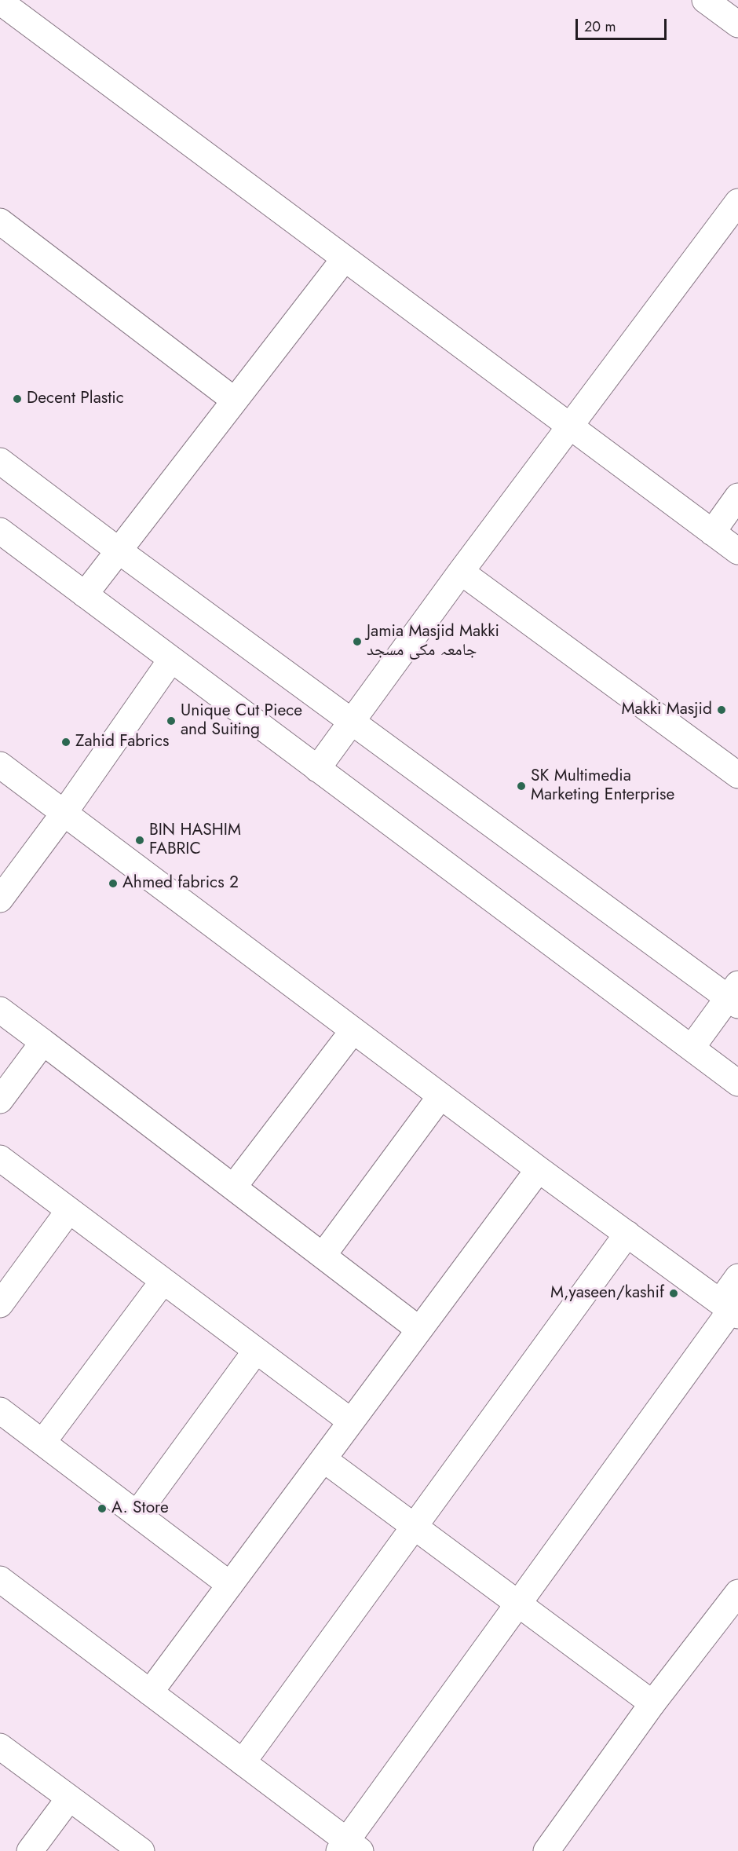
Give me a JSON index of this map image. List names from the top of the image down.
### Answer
{
  "places": [
    "Decent Plastic",
    "Jamia Masjid Makki جامعہ مکی مسجد",
    "Makki Masjid",
    "Unique Cut Piece and Suiting",
    "Zahid Fabrics",
    "SK Multimedia Marketing Enterprise",
    "BIN HASHIM FABRIC",
    "Ahmed fabrics 2",
    "M,yaseen/kashif",
    "A. Store"
  ],
  "scale_bar": "20 m"
}
